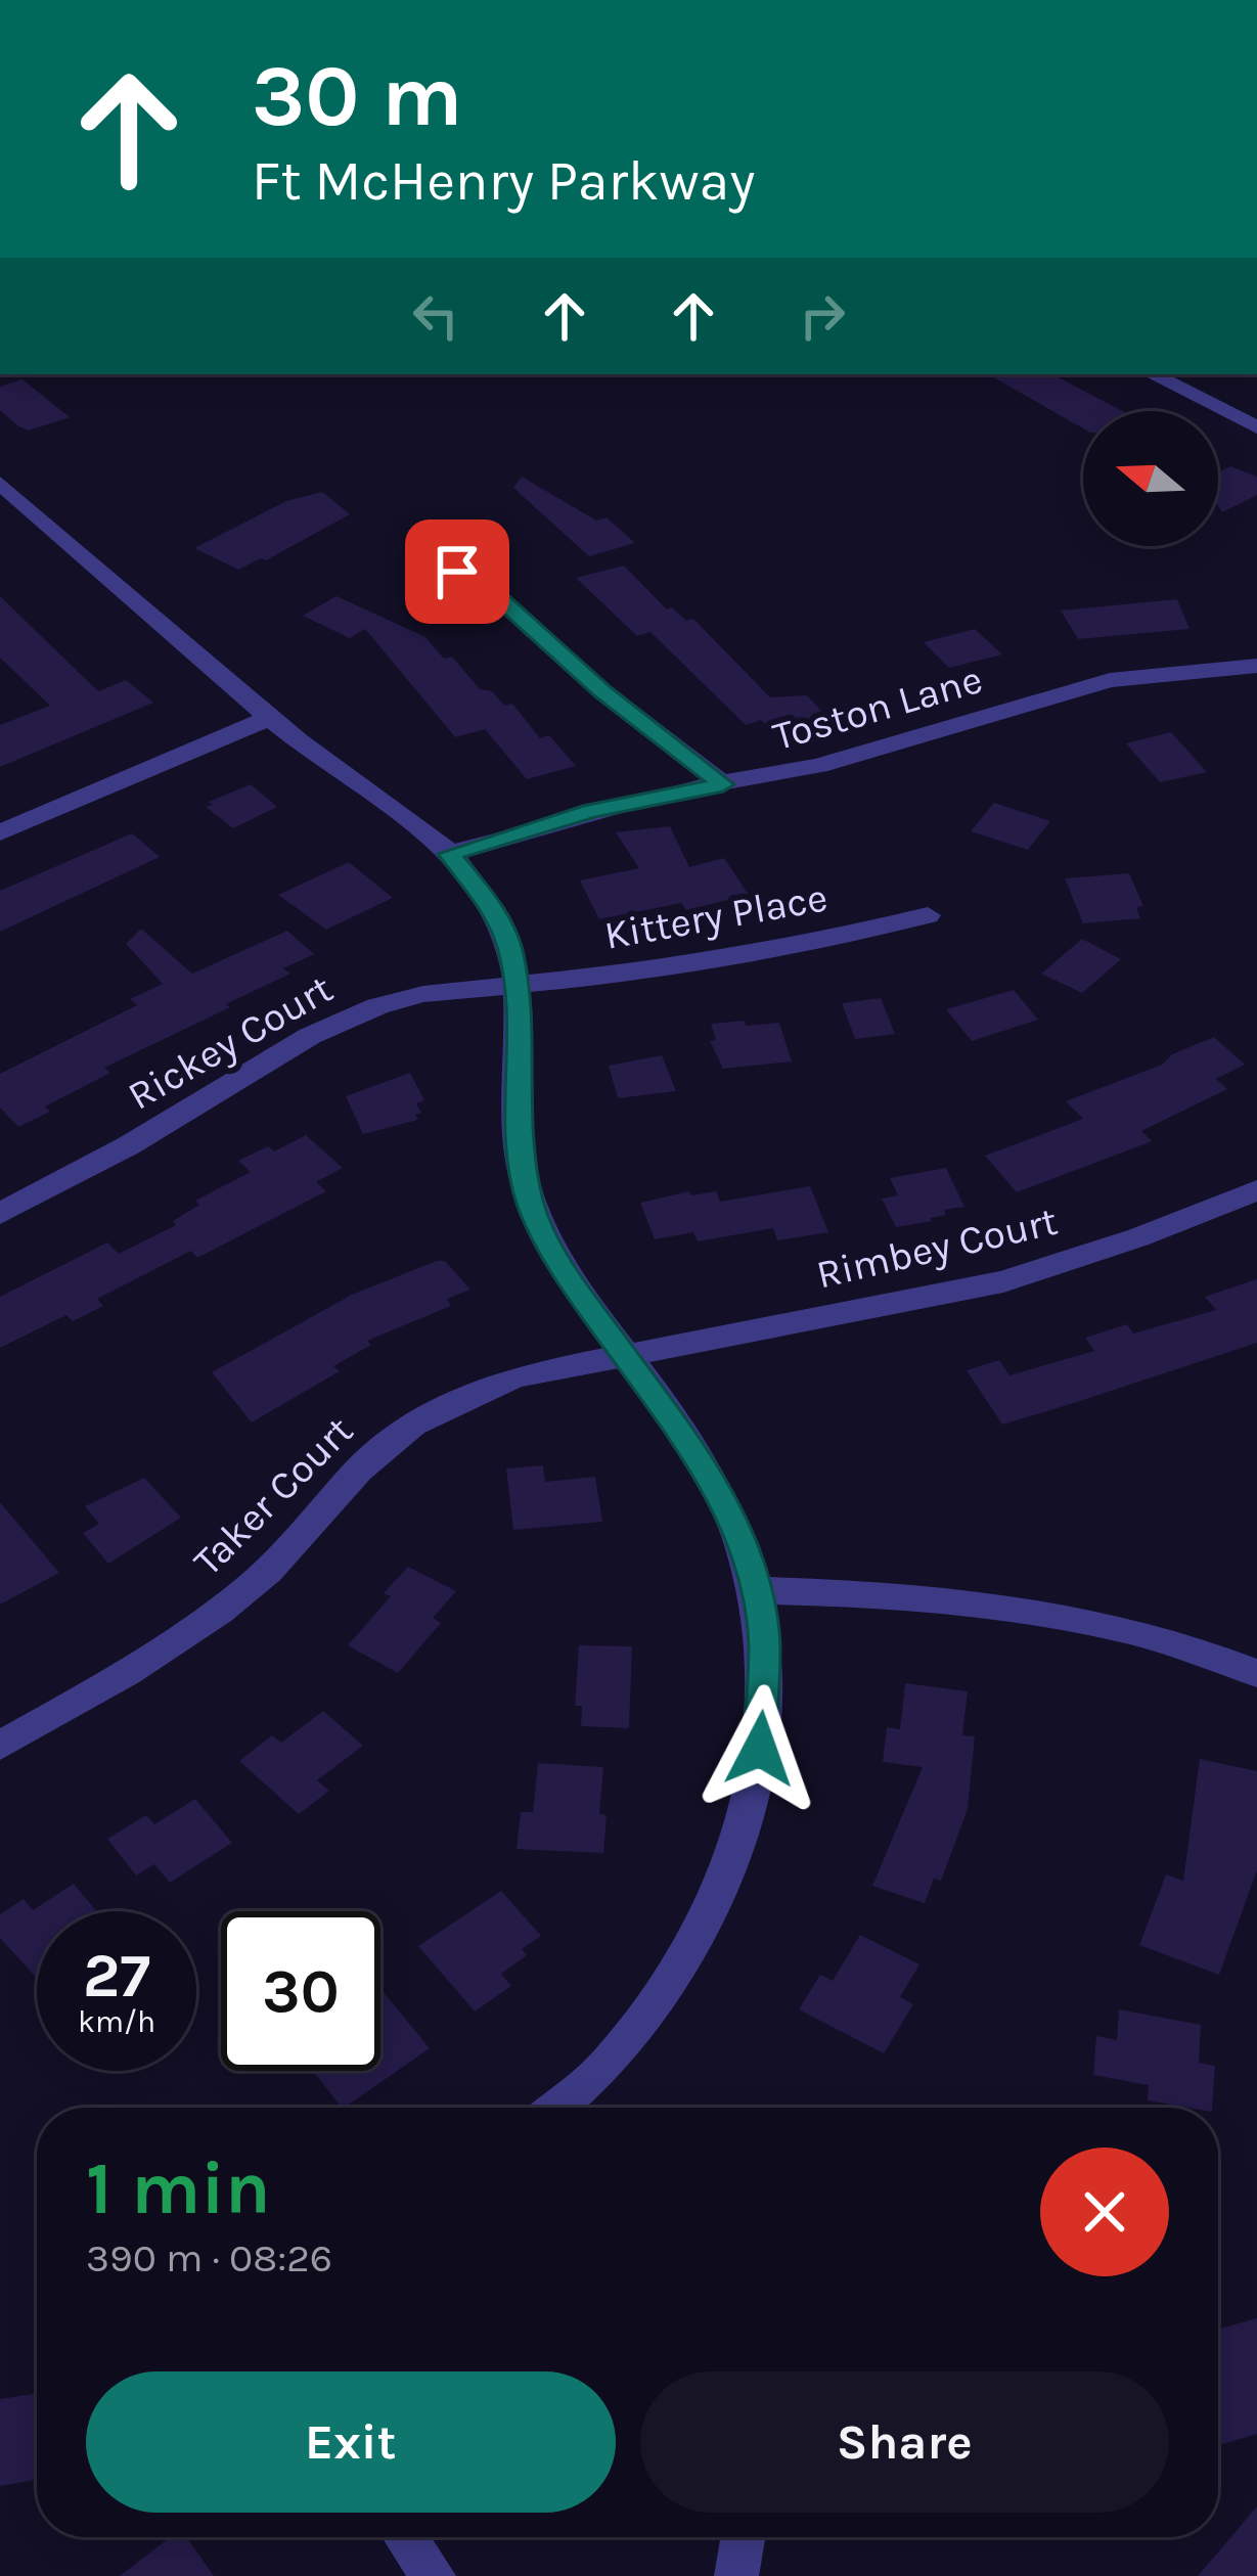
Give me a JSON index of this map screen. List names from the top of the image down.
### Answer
{
  "streets": {
    "street": [
      "Toston Lane",
      "Kittery Place",
      "Rickey Court",
      "Rimbey Court",
      "Taker Court"
    ]
  },
  "crossings": [
    ["Kittery Place", "Rickey Court"],
    ["Rimbey Court", "Taker Court"]
  ],
  "north": "left",
  "page": {
    "turn": ["30 m", "Ft McHenry Parkway"],
    "speed": "27 km/h",
    "limit": "30",
    "heading": ["1 min", "390 m · 08:26"],
    "buttons": ["Exit", "Share"]
  }
}
